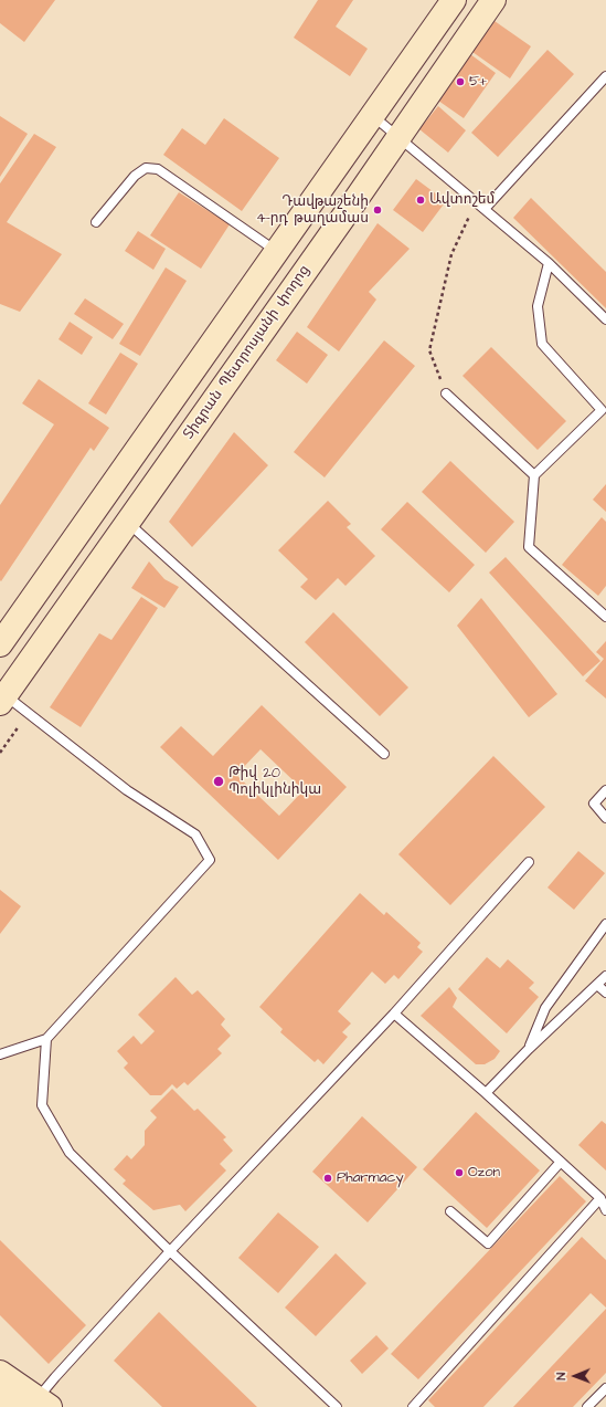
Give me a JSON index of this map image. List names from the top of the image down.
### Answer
{
  "streets": {
    "main road": ["Տիգրան Պետրոսյանի փողոց"]
  },
  "places": [
    "5+",
    "Ավտոշեմ",
    "Դավթաշենի 4-րդ թաղամաս",
    "Թիվ 20 Պոլիկլինիկա",
    "Ozon",
    "Pharmacy"
  ],
  "north": "left"
}
